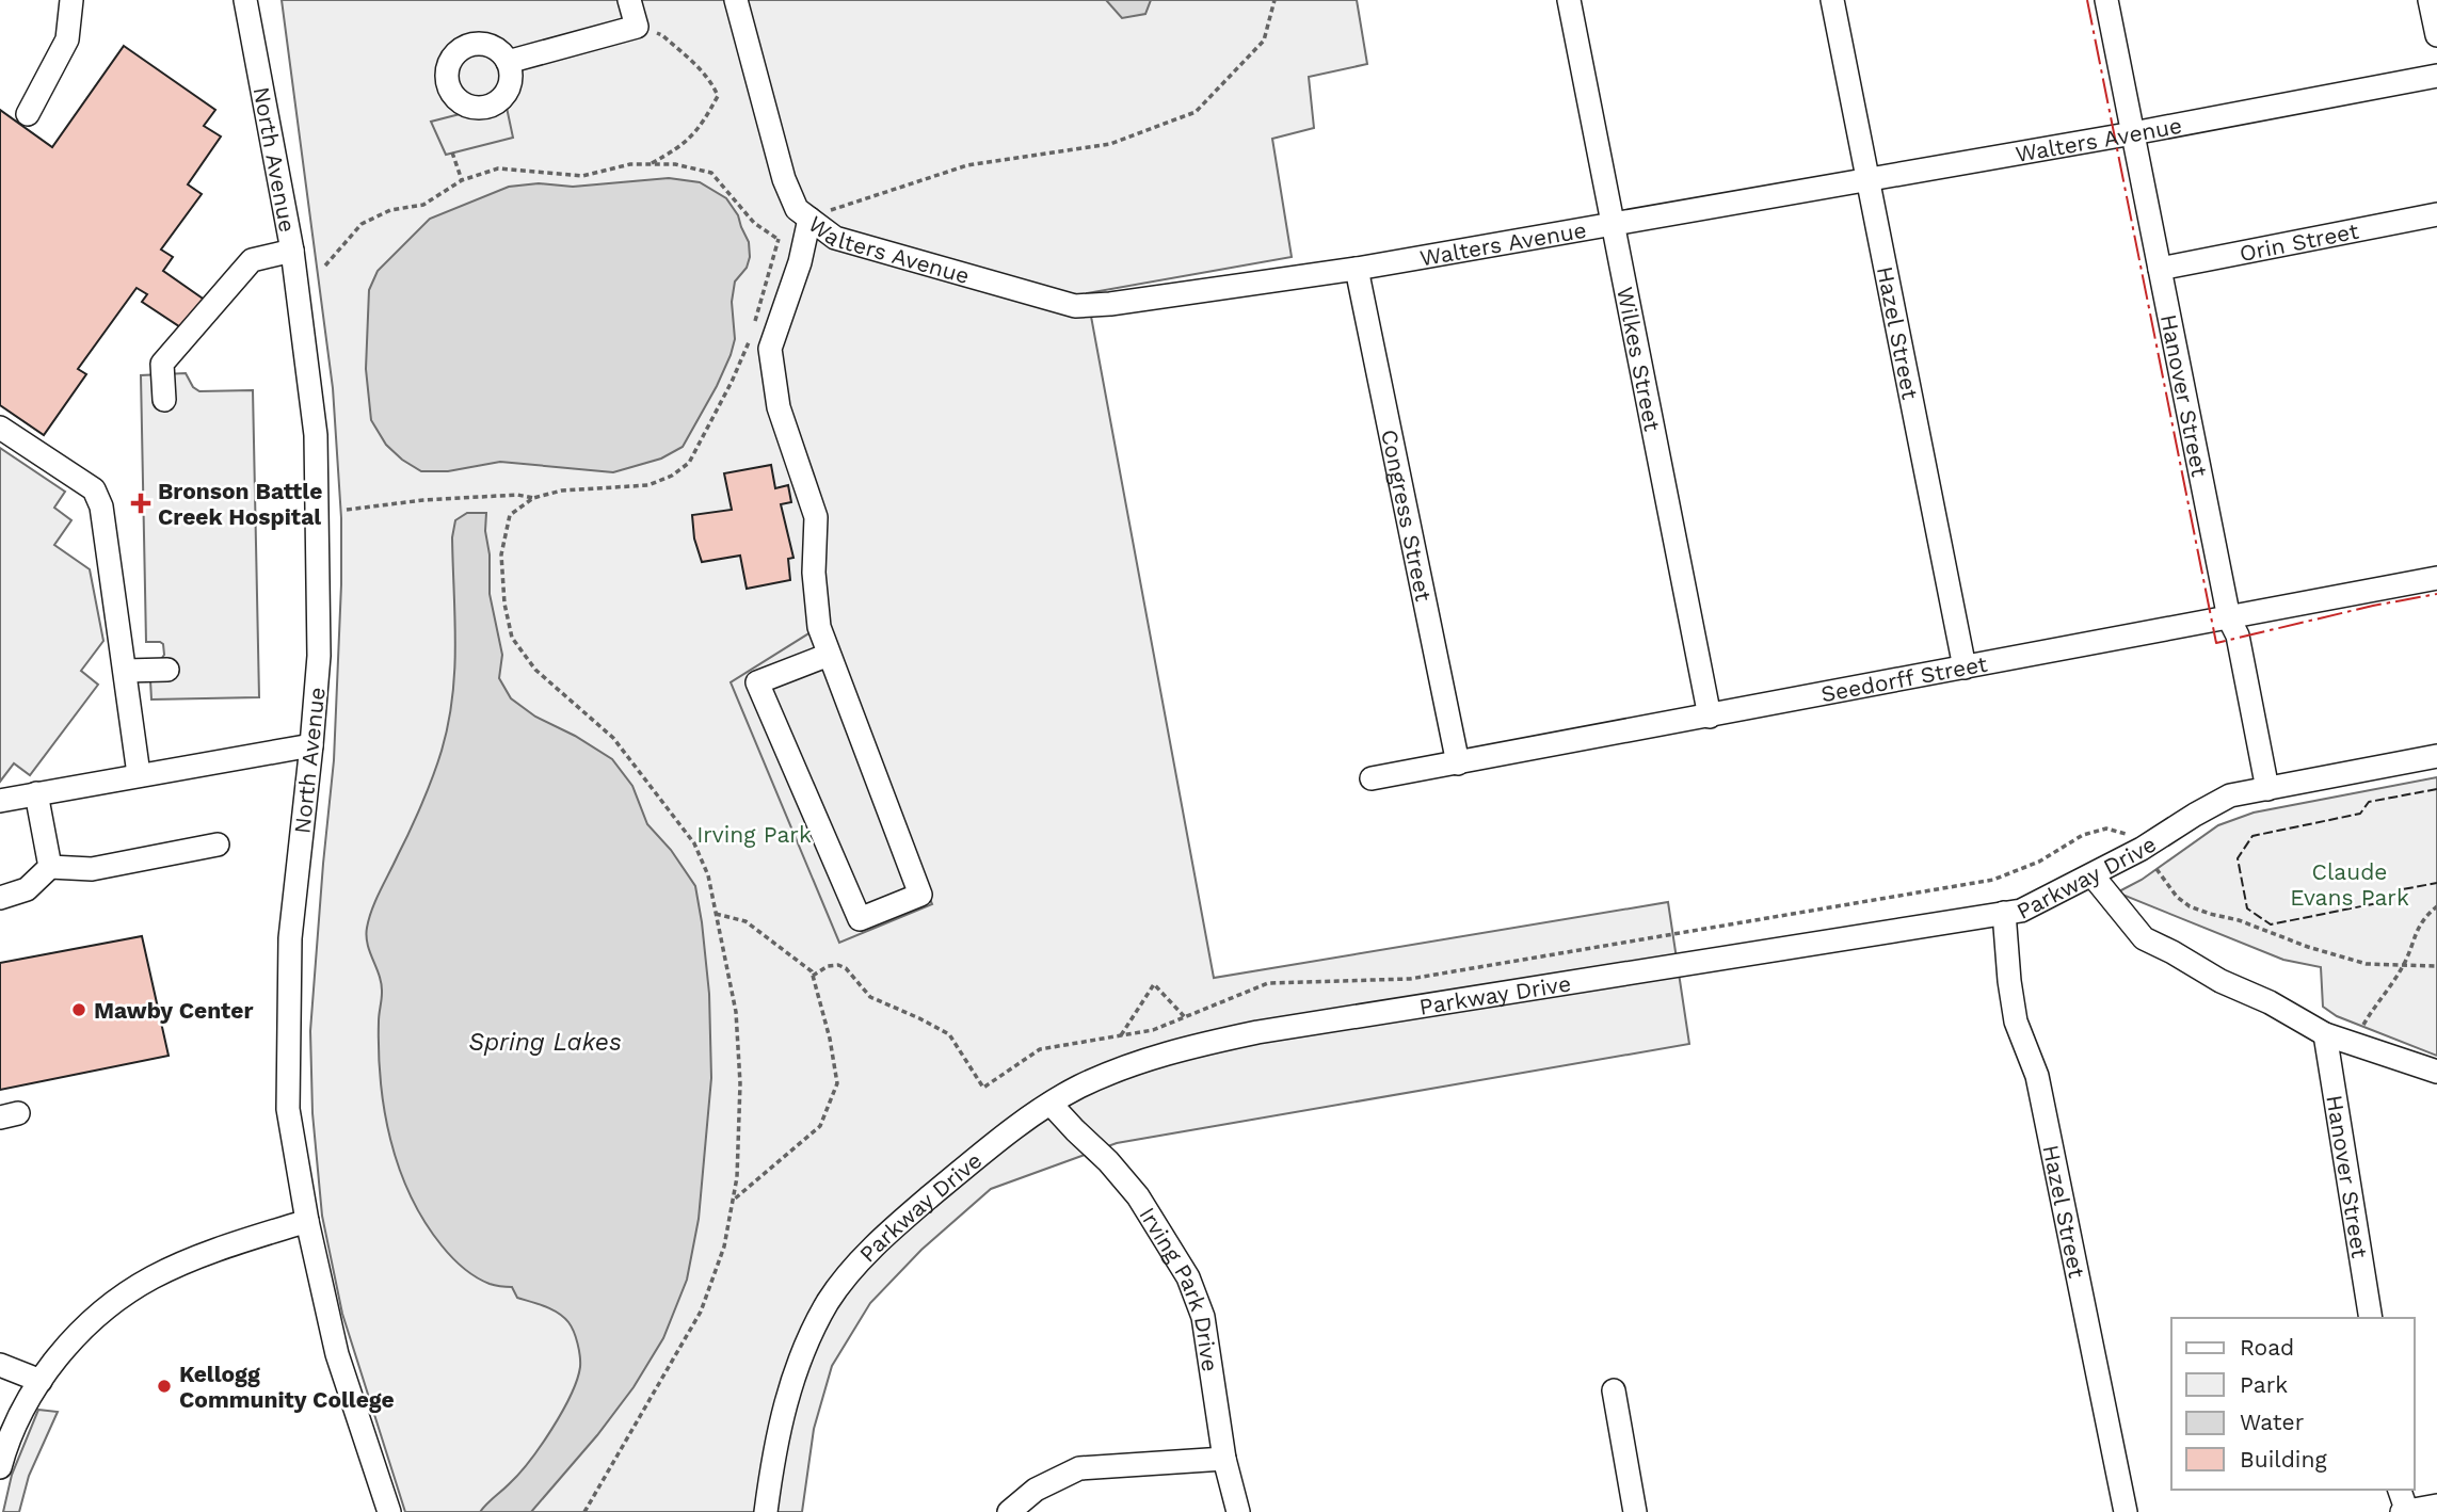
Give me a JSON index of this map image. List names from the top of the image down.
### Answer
{
  "streets": {
    "street": [
      "Walters Avenue",
      "North Avenue",
      "Orin Street",
      "Hazel Street",
      "Wilkes Street",
      "Hanover Street",
      "Congress Street",
      "Seedorff Street",
      "Parkway Drive",
      "Irving Park Drive"
    ]
  },
  "crossings": [
    ["Walters Avenue", "Hazel Street"],
    ["Walters Avenue", "Wilkes Street"],
    ["Walters Avenue", "Hanover Street"],
    ["Walters Avenue", "Congress Street"],
    ["Orin Street", "Hanover Street"],
    ["Hazel Street", "Seedorff Street"],
    ["Hazel Street", "Parkway Drive"],
    ["Wilkes Street", "Seedorff Street"],
    ["Hanover Street", "Seedorff Street"],
    ["Hanover Street", "Parkway Drive"],
    ["Congress Street", "Seedorff Street"],
    ["Parkway Drive", "Irving Park Drive"]
  ],
  "water": ["Spring Lakes"],
  "parks": ["Irving Park", "Claude Evans Park"],
  "places": {
    "health": ["Bronson Battle Creek Hospital"],
    "other": ["Mawby Center", "Kellogg Community College"]
  },
  "legend": [
    "Road",
    "Park",
    "Water",
    "Building"
  ]
}
